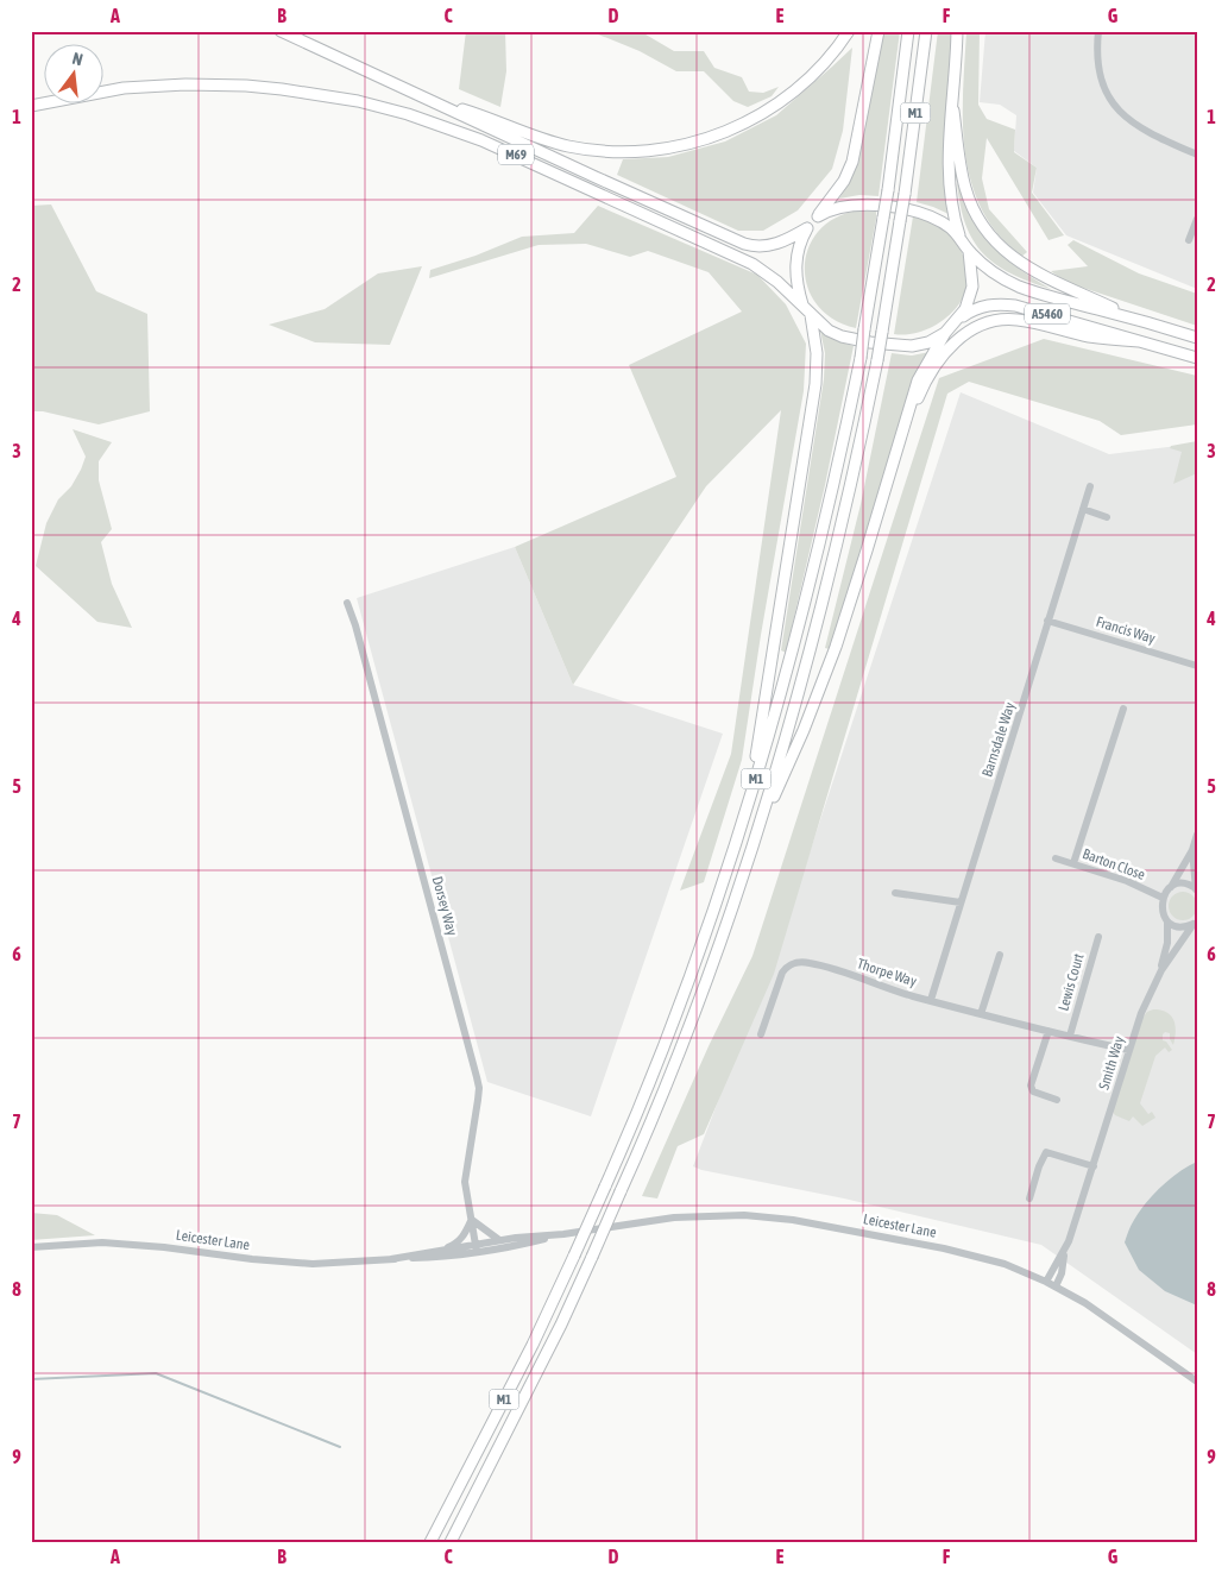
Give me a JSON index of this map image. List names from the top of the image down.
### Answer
{
  "streets": {
    "highway": ["M1", "M69", "A5460"],
    "street": [
      "Francis Way",
      "Barnsdale Way",
      "Barton Close",
      "Dorsey Way",
      "Thorpe Way",
      "Lewis Court",
      "Smith Way",
      "Leicester Lane"
    ]
  },
  "crossings": [
    ["M69", "A5460"],
    ["Francis Way", "Barnsdale Way"],
    ["Barnsdale Way", "Thorpe Way"],
    ["Barton Close", "Smith Way"],
    ["Dorsey Way", "Leicester Lane"],
    ["Thorpe Way", "Lewis Court"],
    ["Thorpe Way", "Smith Way"]
  ],
  "north": "top",
  "grid": {
    "columns": [
      "A",
      "B",
      "C",
      "D",
      "E",
      "F",
      "G"
    ],
    "rows": [
      "1",
      "2",
      "3",
      "4",
      "5",
      "6",
      "7",
      "8",
      "9"
    ]
  }
}
